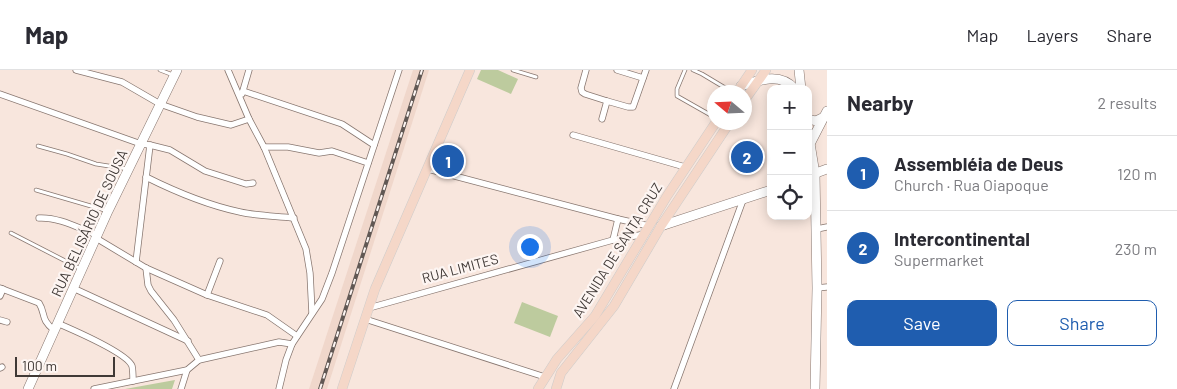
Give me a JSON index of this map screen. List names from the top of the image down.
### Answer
{
  "streets": {
    "main road": ["AVENIDA DE SANTA CRUZ"],
    "street": ["RUA BELISÁRIO DE SOUSA", "RUA LIMITES"]
  },
  "crossings": [
    ["AVENIDA DE SANTA CRUZ", "RUA LIMITES"]
  ],
  "scale_bar": "100 m",
  "north": "left",
  "page": {
    "header": "Map",
    "nav": ["Map", "Layers", "Share"],
    "heading": ["Nearby", "2 results"],
    "map_buttons": ["+", "−"],
    "list": [
      {
        "mark": "1",
        "name": "Assembléia de Deus",
        "note": "Church · Rua Oiapoque",
        "value": "120 m"
      },
      {
        "mark": "2",
        "name": "Intercontinental",
        "note": "Supermarket",
        "value": "230 m"
      }
    ],
    "pins": ["2", "1"],
    "buttons": ["Save", "Share"],
    "scale": "100 m"
  }
}
